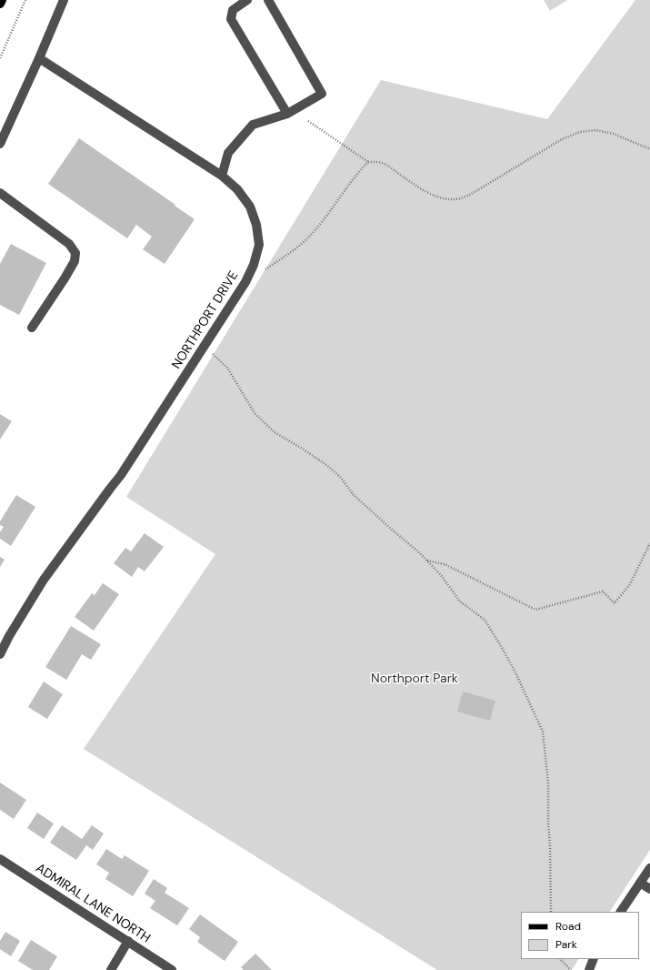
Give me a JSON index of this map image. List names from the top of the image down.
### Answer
{
  "streets": {
    "street": ["NORTHPORT DRIVE", "ADMIRAL LANE NORTH"]
  },
  "parks": ["Northport Park"],
  "legend": ["Road", "Park"]
}
